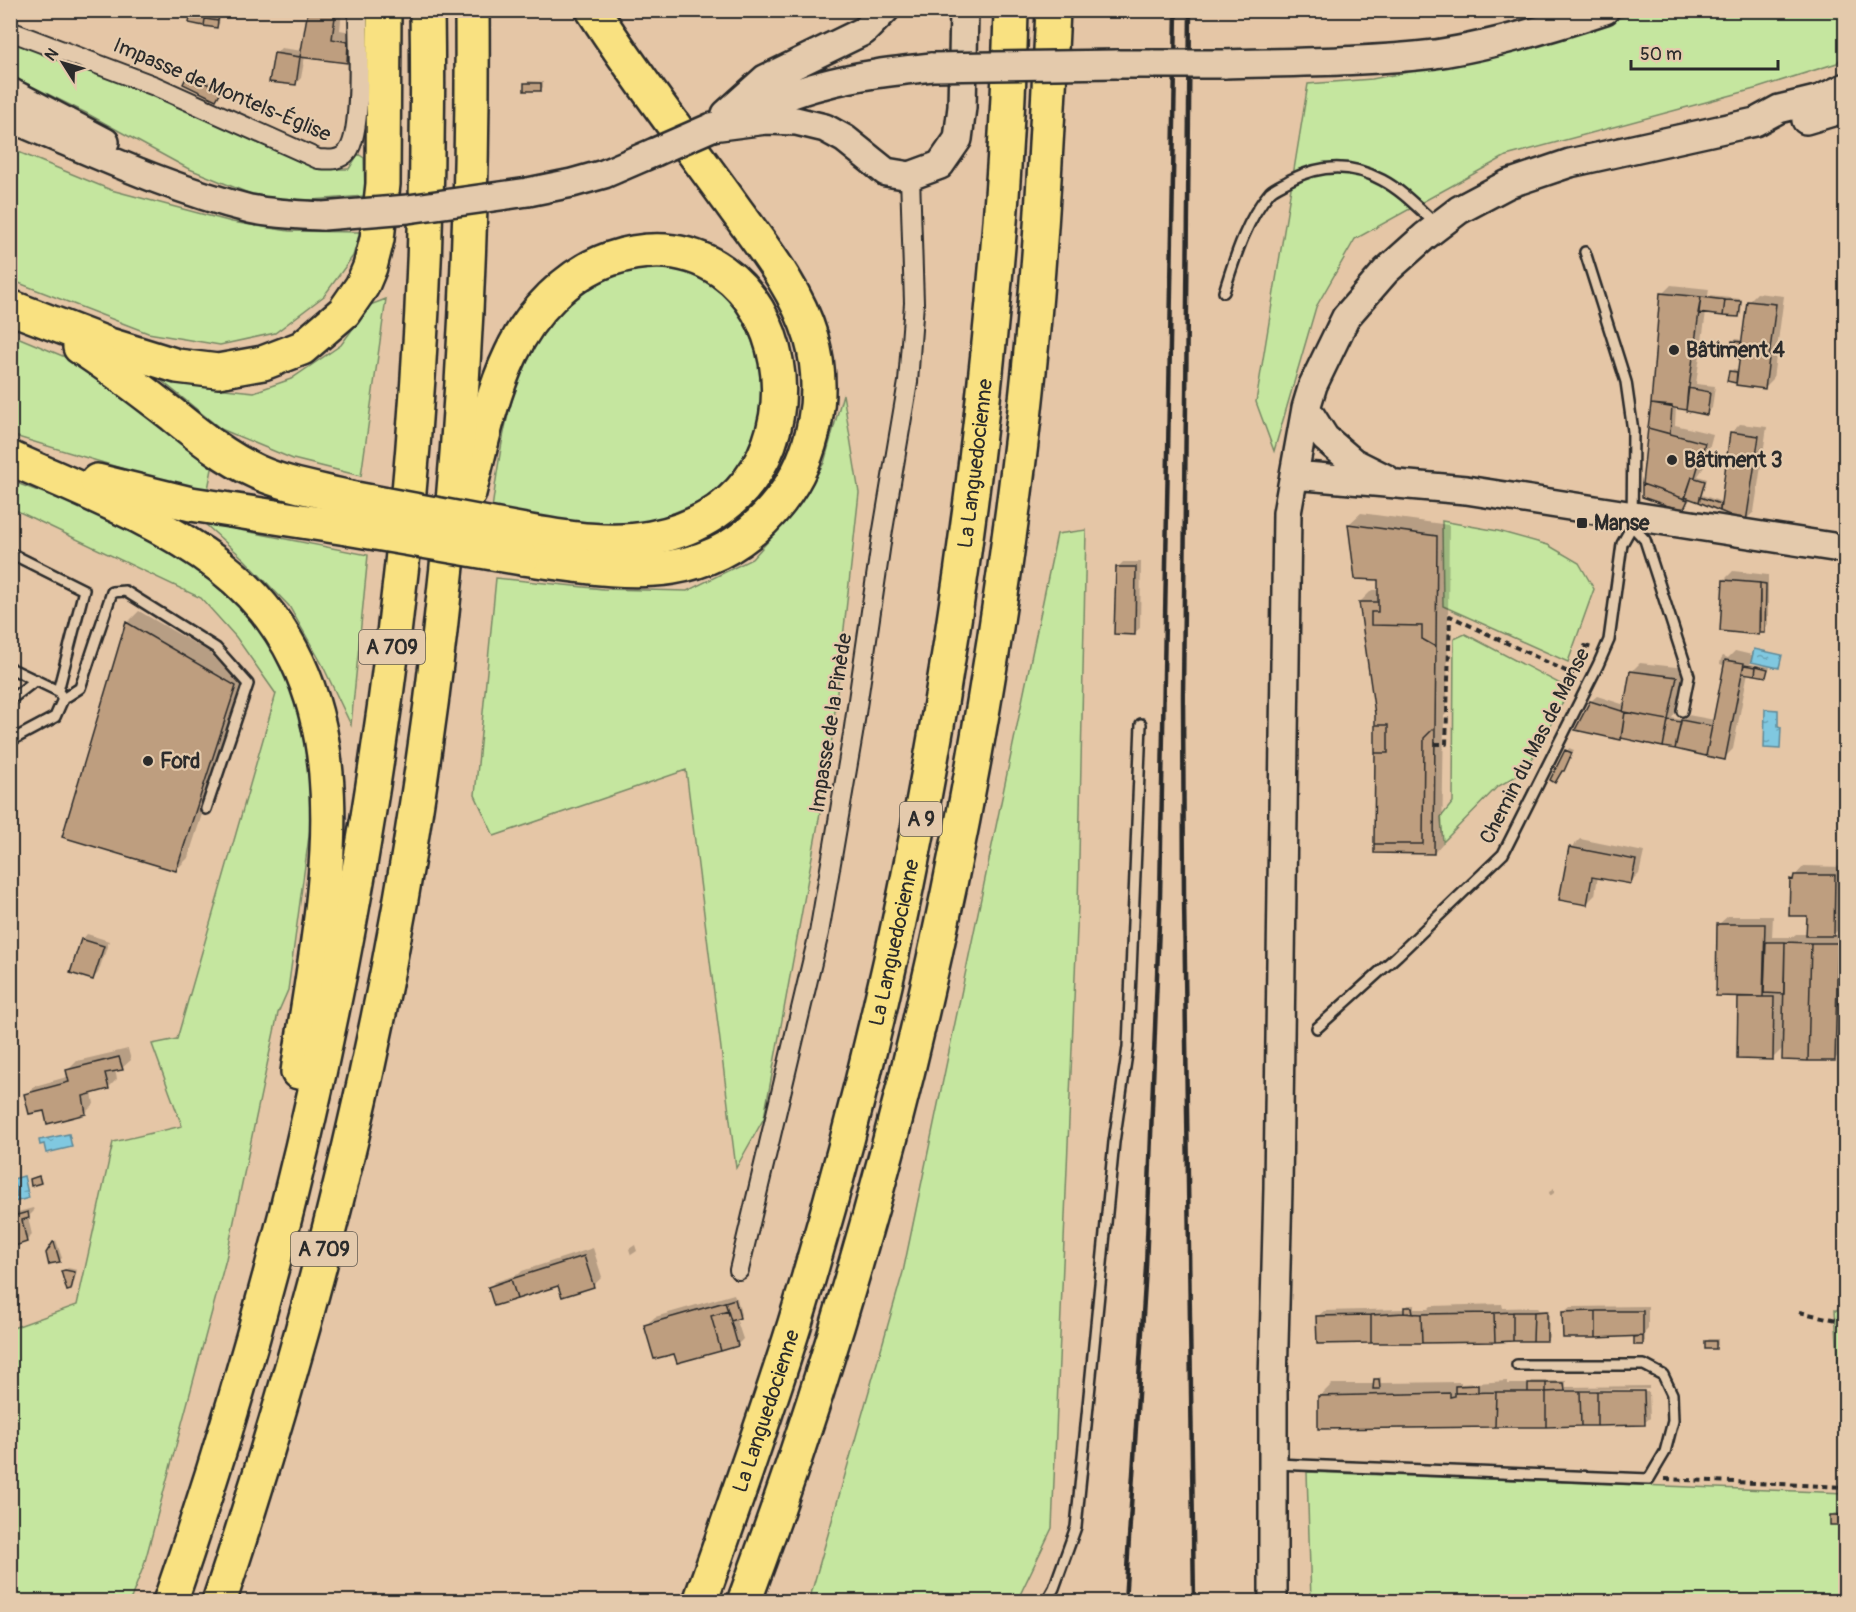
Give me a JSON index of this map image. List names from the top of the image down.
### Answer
{
  "streets": {
    "highway": ["La Languedocienne", "A 709", "A 9"],
    "street": ["Impasse de Montels-Église", "Impasse de la Pinède"],
    "lane": ["Chemin du Mas de Manse"]
  },
  "places": {
    "other": ["Bâtiment 4", "Bâtiment 3", "Ford"],
    "transit": ["Manse"]
  },
  "scale_bar": "50 m",
  "north": "top left"
}
